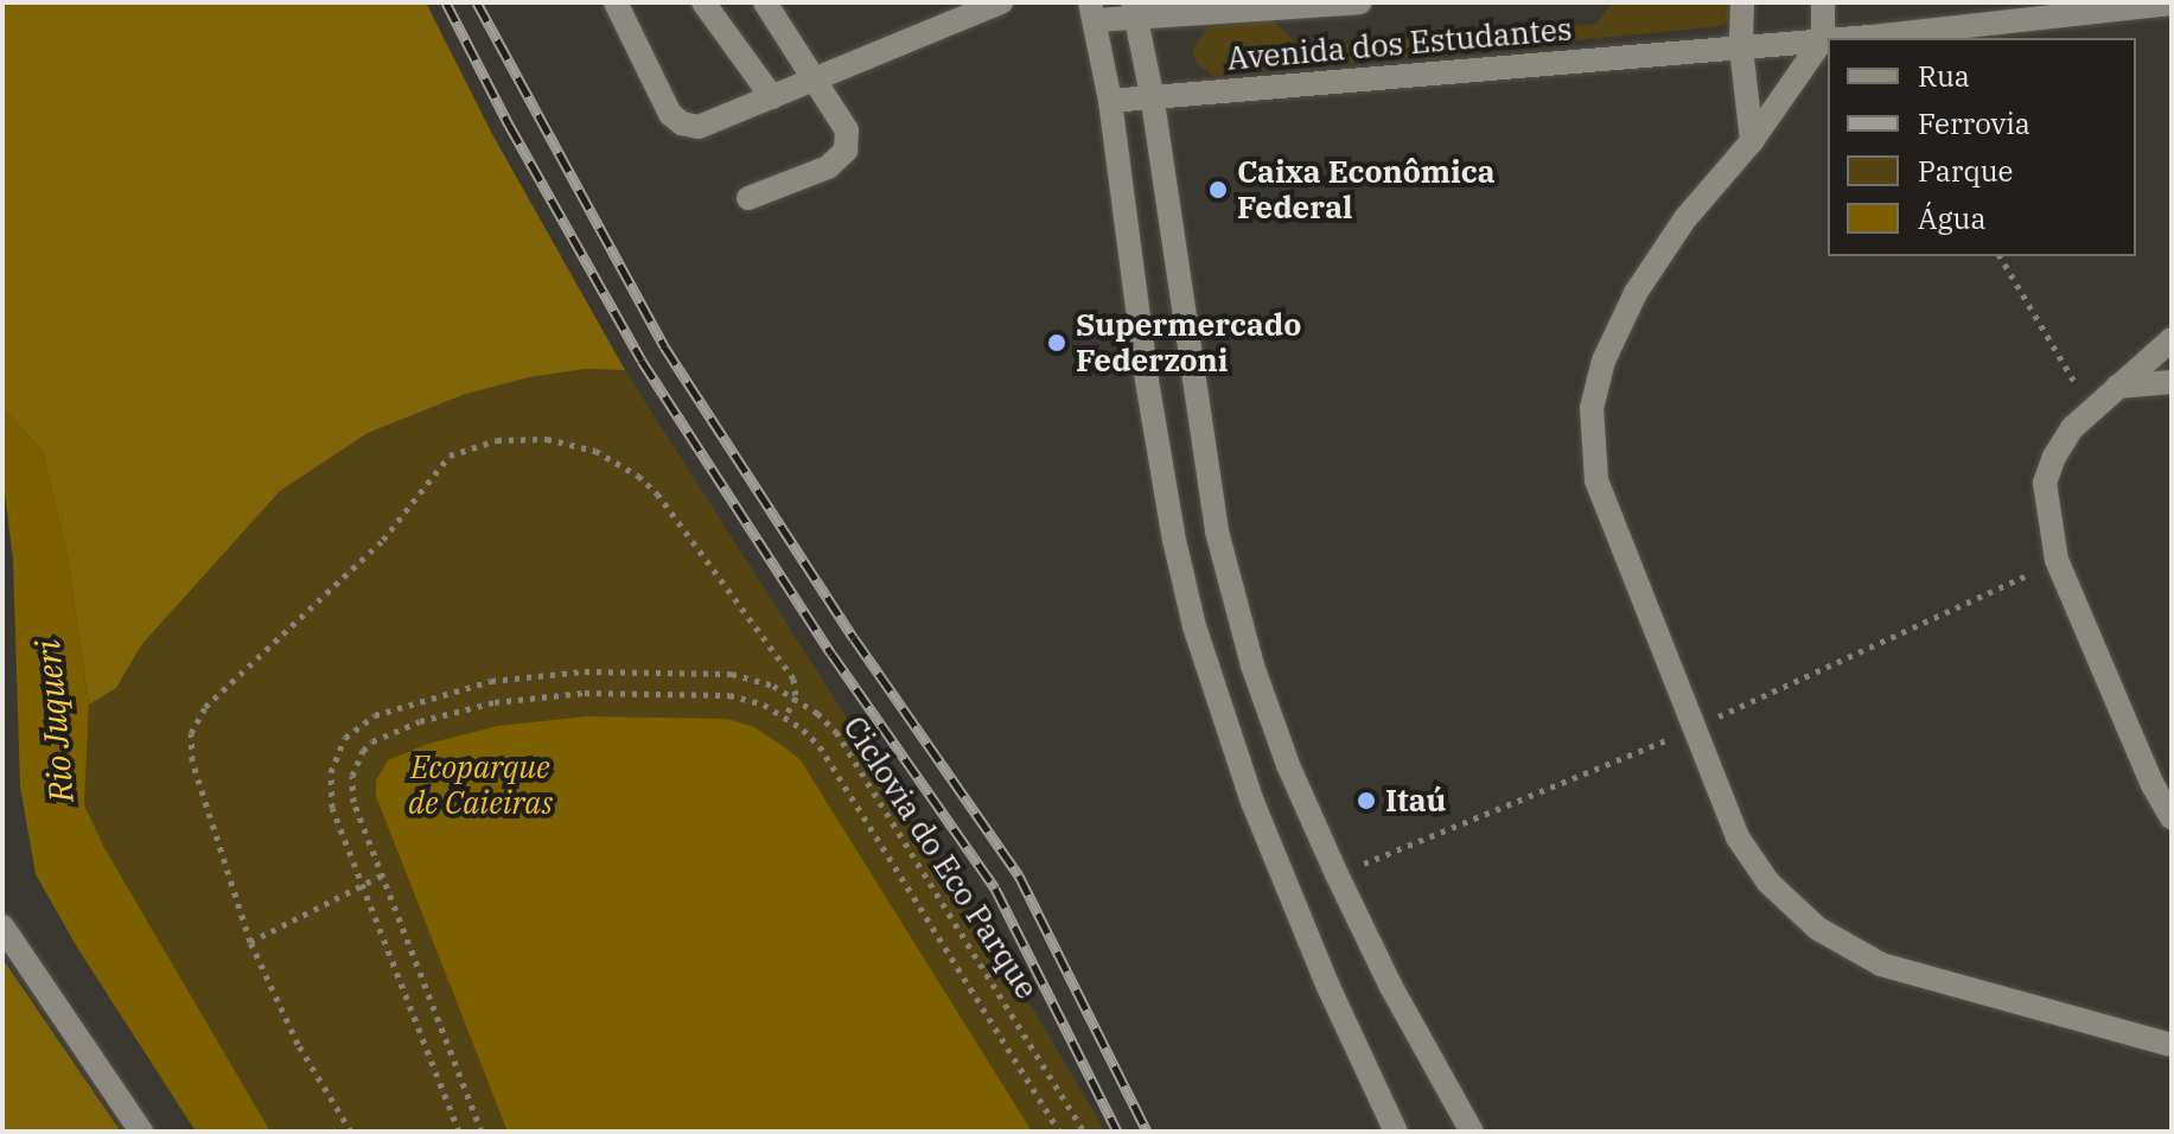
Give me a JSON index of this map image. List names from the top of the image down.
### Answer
{
  "streets": {
    "street": ["Avenida dos Estudantes"],
    "path": ["Ciclovia do Eco Parque"]
  },
  "water": ["Rio Juqueri"],
  "parks": ["Ecoparque de Caieiras"],
  "places": ["Caixa Econômica Federal", "Supermercado Federzoni", "Itaú"],
  "legend": [
    "Rua",
    "Ferrovia",
    "Parque",
    "Água"
  ]
}
